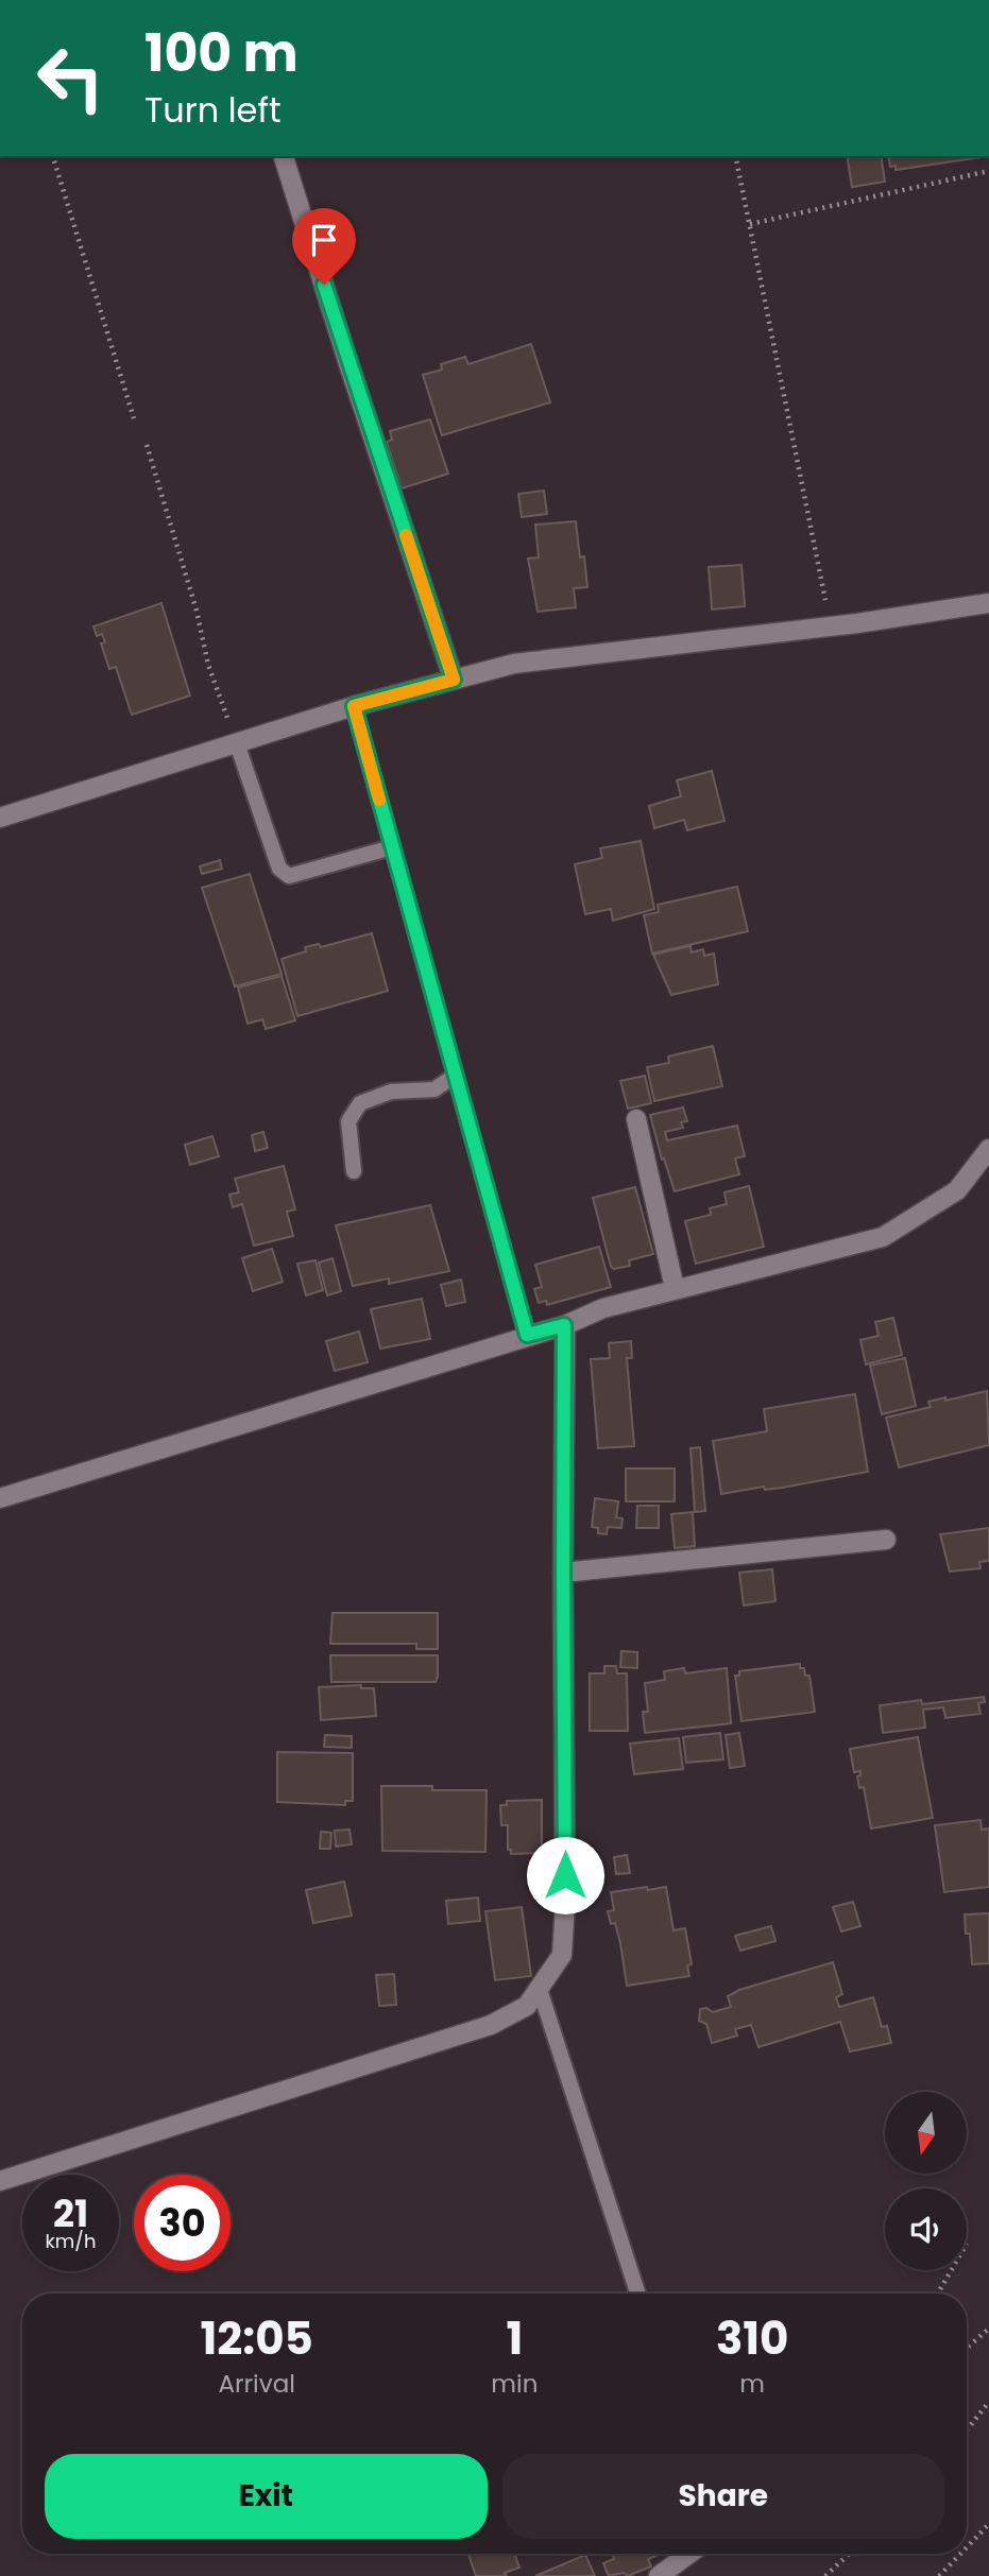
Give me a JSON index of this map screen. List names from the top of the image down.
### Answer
{
  "north": "bottom",
  "page": {
    "turn": ["100 m", "Turn left"],
    "speed": "21 km/h",
    "limit": "30",
    "eta": [
      "12:05",
      "Arrival",
      "1",
      "min",
      "310",
      "m"
    ],
    "buttons": ["Exit", "Share"]
  }
}
